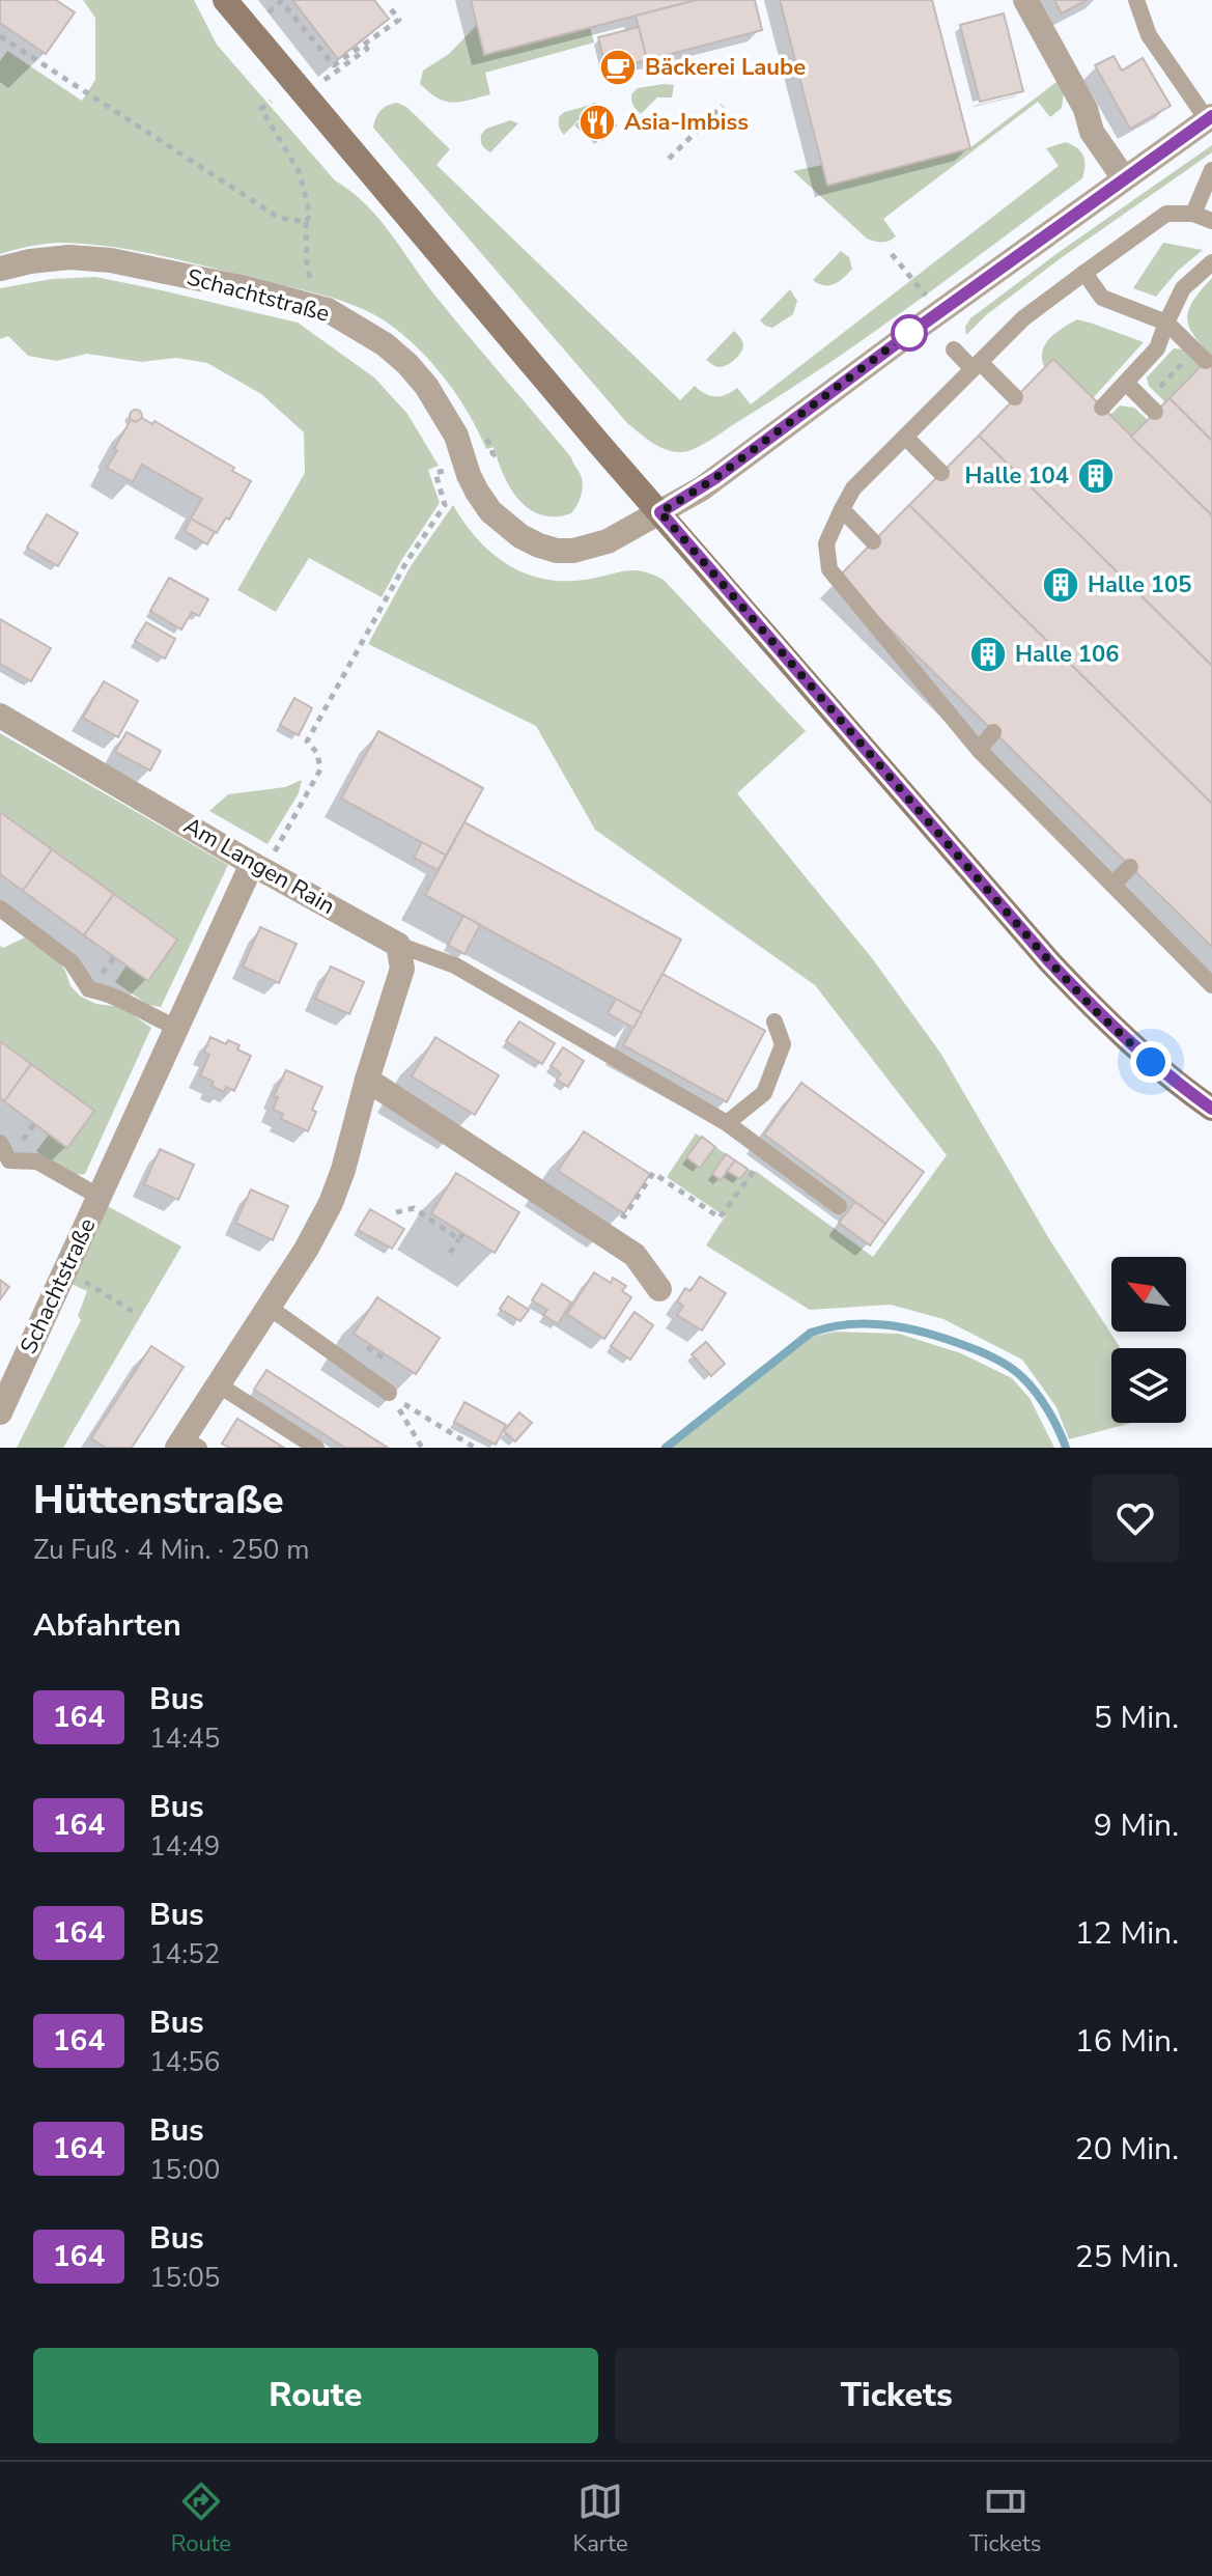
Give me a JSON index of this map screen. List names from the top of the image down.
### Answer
{
  "streets": {
    "street": ["Schachtstraße", "Am Langen Rain"]
  },
  "crossings": [
    ["Schachtstraße", "Am Langen Rain"]
  ],
  "places": {
    "cafe": ["Bäckerei Laube"],
    "restaurant": ["Asia-Imbiss"],
    "building": ["Halle 104", "Halle 105", "Halle 106"]
  },
  "lines": ["bus line 164"],
  "north": "top left",
  "page": {
    "heading": [
      ["Hüttenstraße", "Zu Fuß · 4 Min. · 250 m"],
      "Abfahrten"
    ],
    "list": [
      {
        "mark": "164",
        "name": "Bus",
        "note": "14:45",
        "value": "5 Min."
      },
      {
        "mark": "164",
        "name": "Bus",
        "note": "14:49",
        "value": "9 Min."
      },
      {
        "mark": "164",
        "name": "Bus",
        "note": "14:52",
        "value": "12 Min."
      },
      {
        "mark": "164",
        "name": "Bus",
        "note": "14:56",
        "value": "16 Min."
      },
      {
        "mark": "164",
        "name": "Bus",
        "note": "15:00",
        "value": "20 Min."
      },
      {
        "mark": "164",
        "name": "Bus",
        "note": "15:05",
        "value": "25 Min."
      }
    ],
    "buttons": ["Route", "Tickets"],
    "tabs": ["Route", "Karte", "Tickets"]
  }
}
